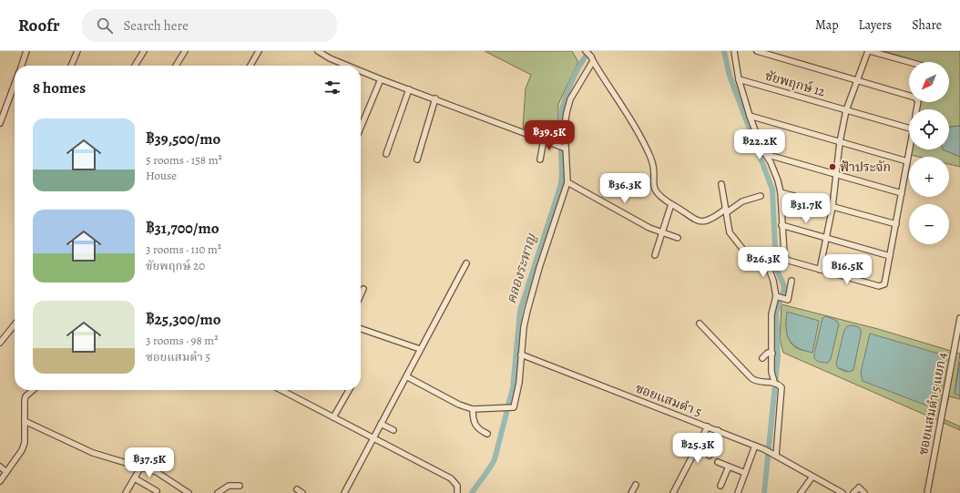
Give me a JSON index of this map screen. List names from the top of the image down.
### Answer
{
  "streets": {
    "street": ["ชัยพฤกษ์ 12", "ซอยแสมดำ 5", "ซอยแสมดำ 5 แยก 4"]
  },
  "water": ["คลองระหาญ"],
  "places": ["ฟ้าประจัก"],
  "north": "bottom left",
  "page": {
    "header": "Roofr",
    "search": "Search here",
    "nav": ["Map", "Layers", "Share"],
    "map_buttons": ["+", "−"],
    "heading": "8 homes",
    "list": [
      {
        "name": "฿39,500/mo",
        "note": "5 rooms · 158 m² · House"
      },
      {
        "name": "฿31,700/mo",
        "note": "3 rooms · 110 m² · ชัยพฤกษ์ 20"
      },
      {
        "name": "฿25,300/mo",
        "note": "3 rooms · 98 m² · ซอยแสมดำ 5"
      }
    ],
    "price": [
      "฿39.5K",
      "฿22.2K",
      "฿36.3K",
      "฿31.7K",
      "฿26.3K",
      "฿16.5K",
      "฿25.3K",
      "฿37.5K"
    ]
  }
}
